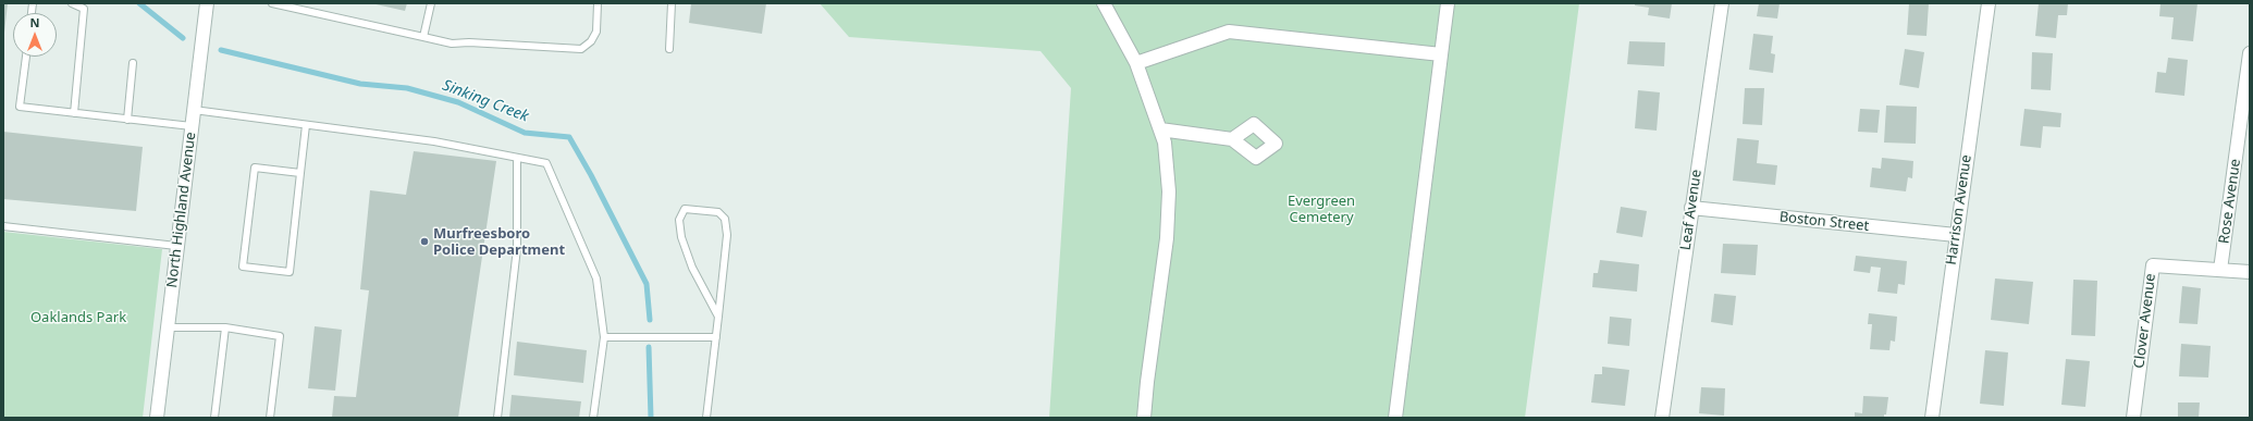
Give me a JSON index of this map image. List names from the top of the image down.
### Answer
{
  "streets": {
    "street": [
      "Rose Avenue",
      "North Highland Avenue",
      "Leaf Avenue",
      "Harrison Avenue",
      "Boston Street",
      "Clover Avenue"
    ]
  },
  "crossings": [
    ["Rose Avenue", "Clover Avenue"],
    ["Leaf Avenue", "Boston Street"],
    ["Harrison Avenue", "Boston Street"]
  ],
  "water": ["Sinking Creek"],
  "parks": ["Evergreen Cemetery", "Oaklands Park"],
  "places": ["Murfreesboro Police Department"],
  "north": "top"
}
